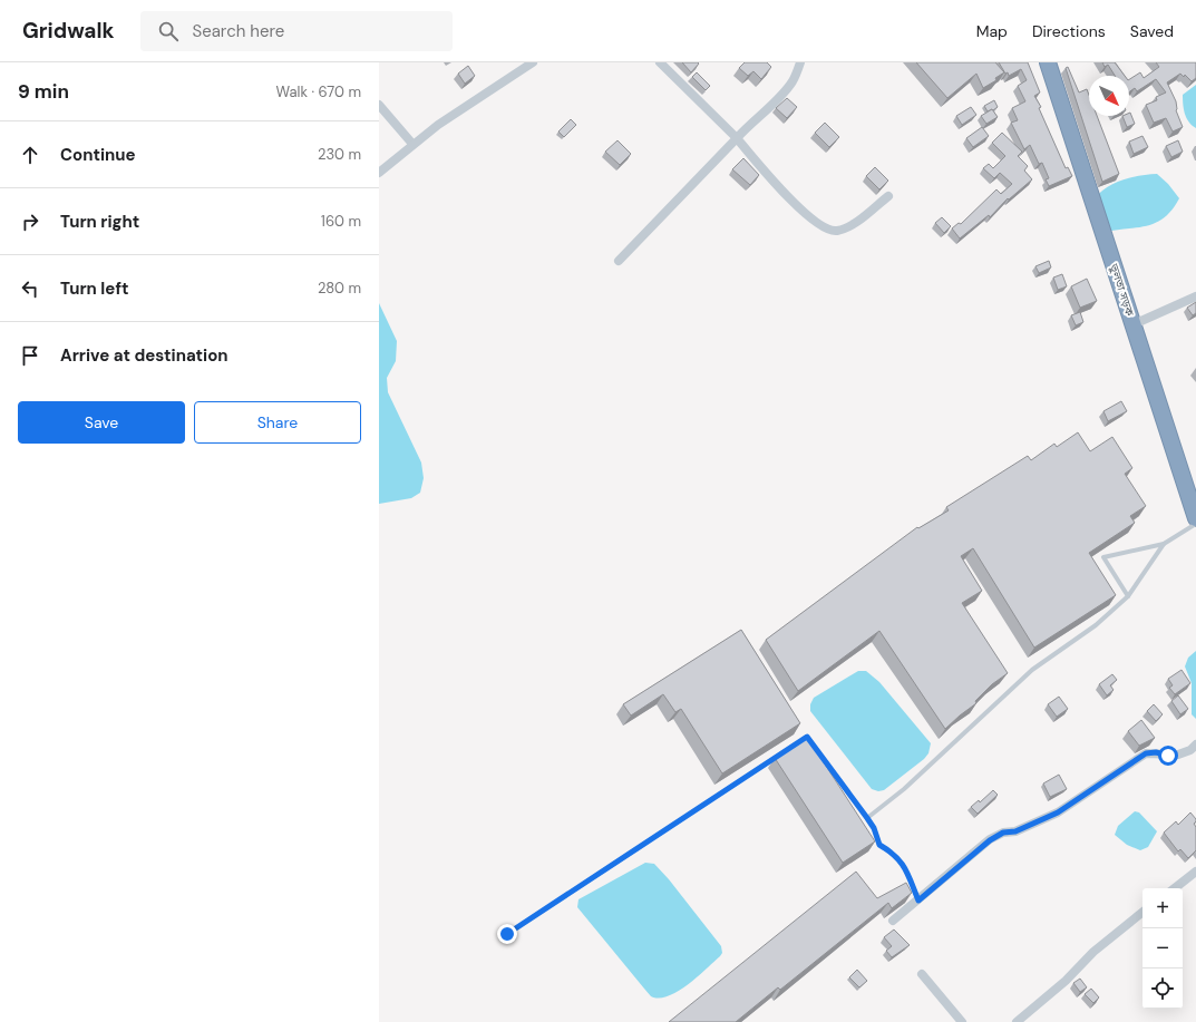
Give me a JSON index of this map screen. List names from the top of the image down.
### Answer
{
  "streets": {
    "highway": ["ভুলতা সড়ক"]
  },
  "north": "bottom right",
  "page": {
    "header": "Gridwalk",
    "search": "Search here",
    "nav": ["Map", "Directions", "Saved"],
    "heading": ["9 min", "Walk · 670 m"],
    "list": [
      ["Continue", "230 m"],
      ["Turn right", "160 m"],
      ["Turn left", "280 m"],
      "Arrive at destination"
    ],
    "buttons": ["Save", "Share"],
    "map_buttons": ["+", "−"]
  }
}
